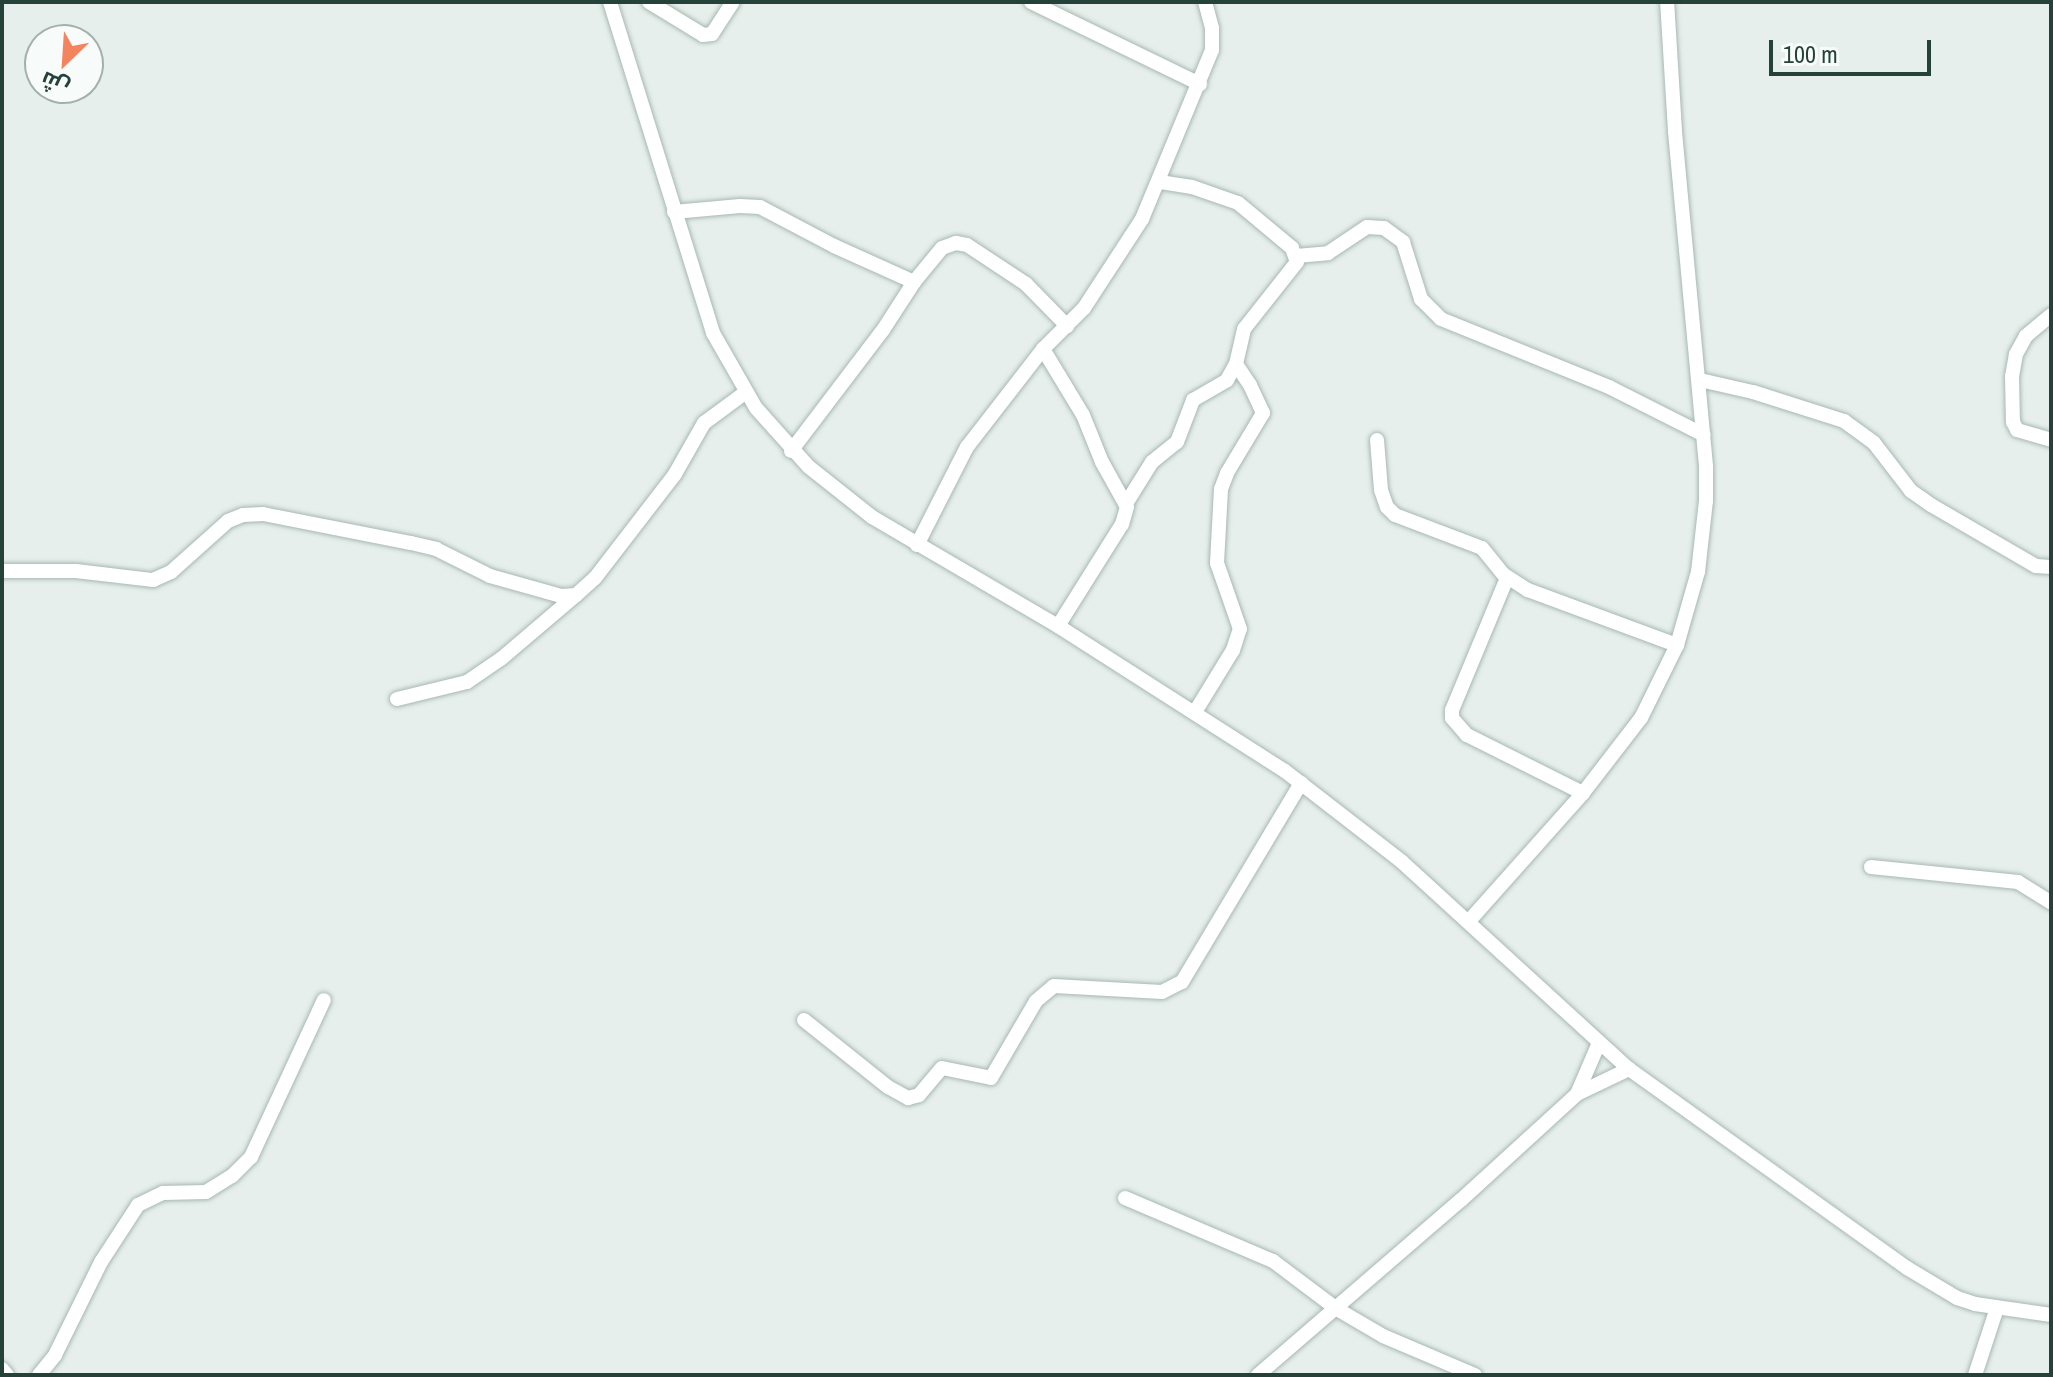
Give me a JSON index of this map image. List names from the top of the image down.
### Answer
{
  "scale_bar": "100 m",
  "north": "bottom left"
}
